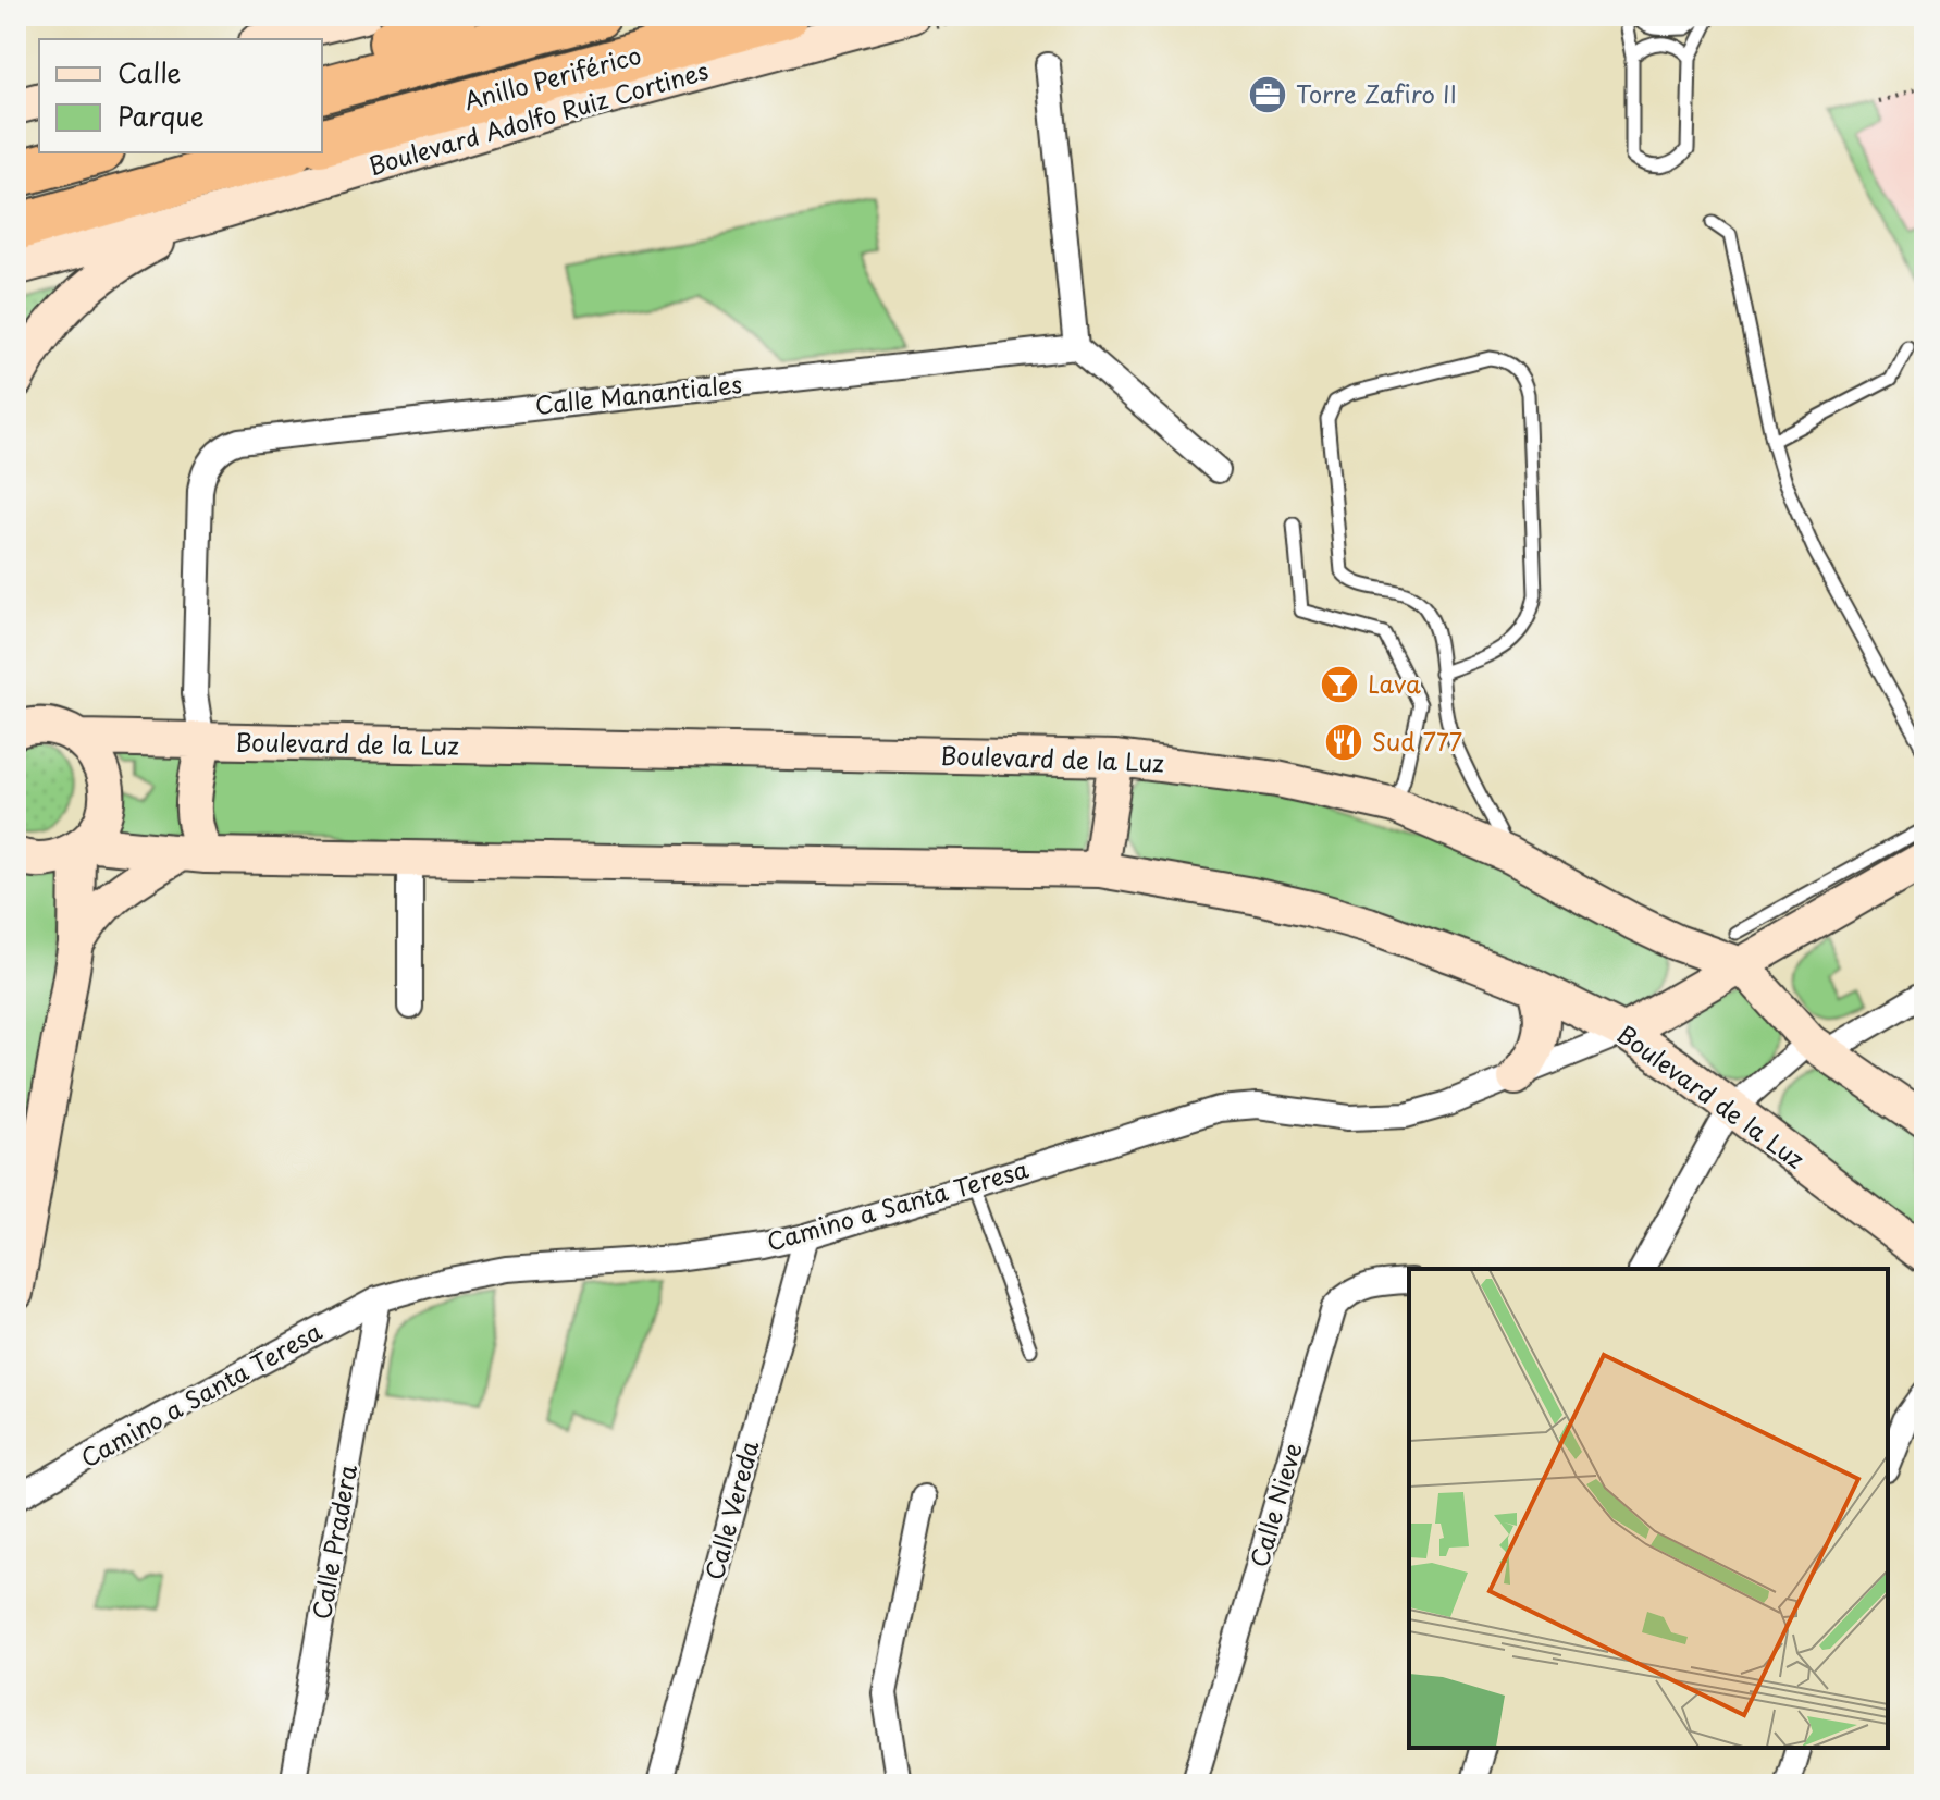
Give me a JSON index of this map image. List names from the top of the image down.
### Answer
{
  "streets": {
    "highway": ["Anillo Periférico"],
    "street": [
      "Boulevard Adolfo Ruiz Cortines",
      "Calle Manantiales",
      "Boulevard de la Luz",
      "Camino a Santa Teresa",
      "Calle Nieve",
      "Calle Vereda",
      "Calle Pradera"
    ]
  },
  "crossings": [
    ["Calle Manantiales", "Boulevard de la Luz"],
    ["Boulevard de la Luz", "Camino a Santa Teresa"],
    ["Camino a Santa Teresa", "Calle Vereda"],
    ["Camino a Santa Teresa", "Calle Pradera"]
  ],
  "places": {
    "office": ["Torre Zafiro II"],
    "bar": ["Lava"],
    "restaurant": ["Sud 777"]
  },
  "legend": ["Calle", "Parque"]
}
